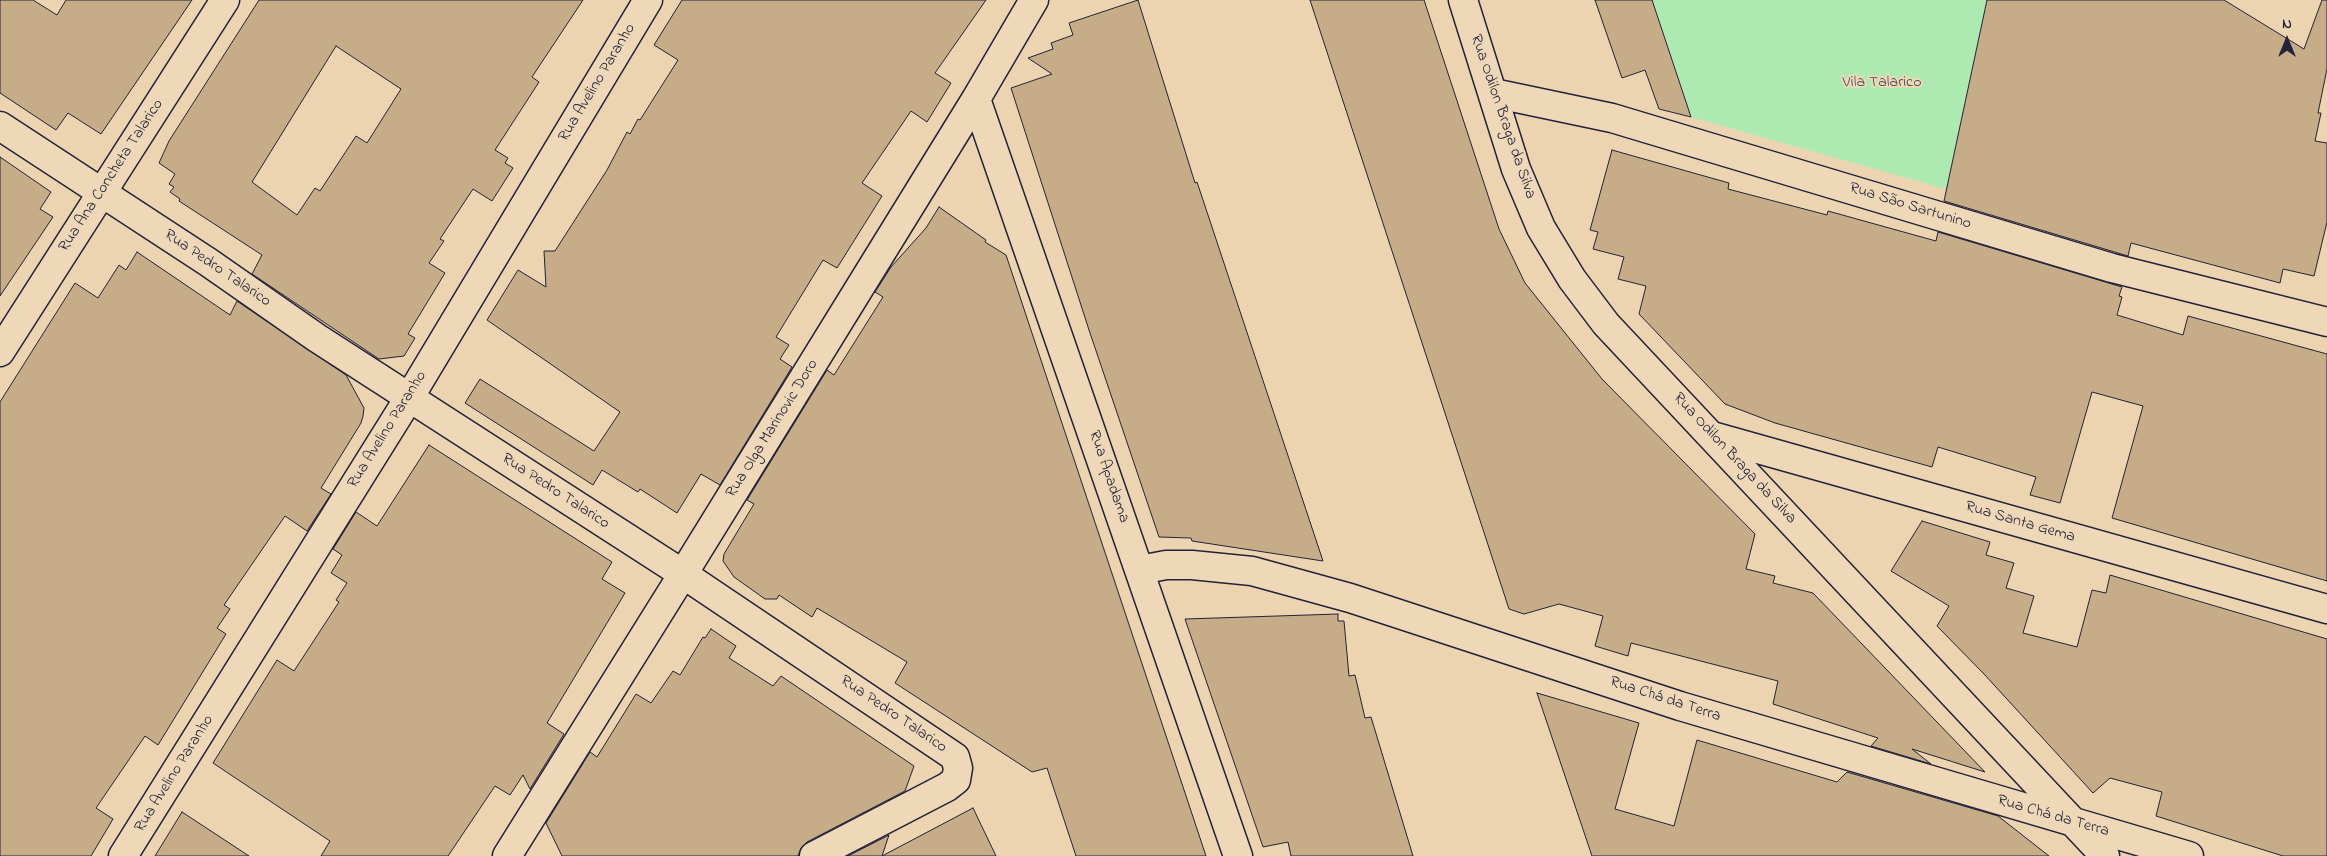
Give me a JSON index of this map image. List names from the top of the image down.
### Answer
{
  "streets": {
    "street": [
      "Rua Avelino Paranho",
      "Rua Odilon Braga da Silva",
      "Rua Ana Concheta Talarico",
      "Rua São Sartunino",
      "Rua Pedro Talarico",
      "Rua Olga Marinovic Doro",
      "Rua Apadama",
      "Rua Santa Gema",
      "Rua Chá da Terra"
    ]
  },
  "crossings": [
    ["Rua Avelino Paranho", "Rua Pedro Talarico"],
    ["Rua Odilon Braga da Silva", "Rua São Sartunino"],
    ["Rua Odilon Braga da Silva", "Rua Santa Gema"],
    ["Rua Odilon Braga da Silva", "Rua Chá da Terra"],
    ["Rua Ana Concheta Talarico", "Rua Pedro Talarico"],
    ["Rua Pedro Talarico", "Rua Olga Marinovic Doro"],
    ["Rua Olga Marinovic Doro", "Rua Apadama"],
    ["Rua Apadama", "Rua Chá da Terra"]
  ],
  "parks": ["Vila Talarico"],
  "north": "top"
}
